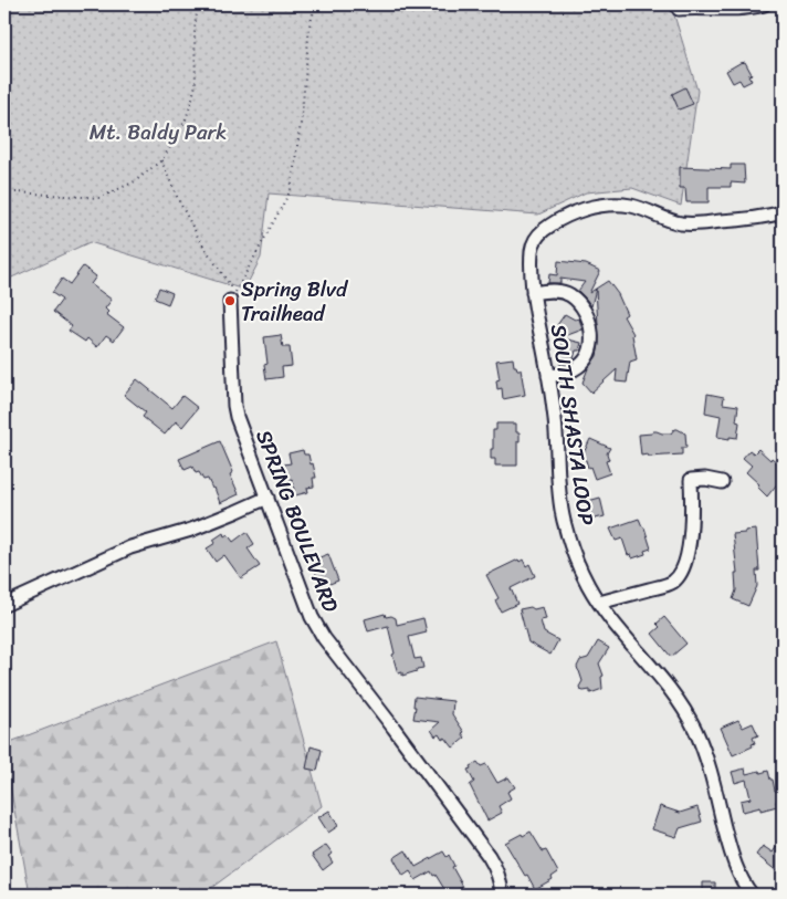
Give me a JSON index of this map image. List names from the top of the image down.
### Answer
{
  "streets": {
    "street": ["SOUTH SHASTA LOOP", "SPRING BOULEVARD"]
  },
  "parks": ["Mt. Baldy Park"],
  "places": ["Spring Blvd Trailhead"]
}
